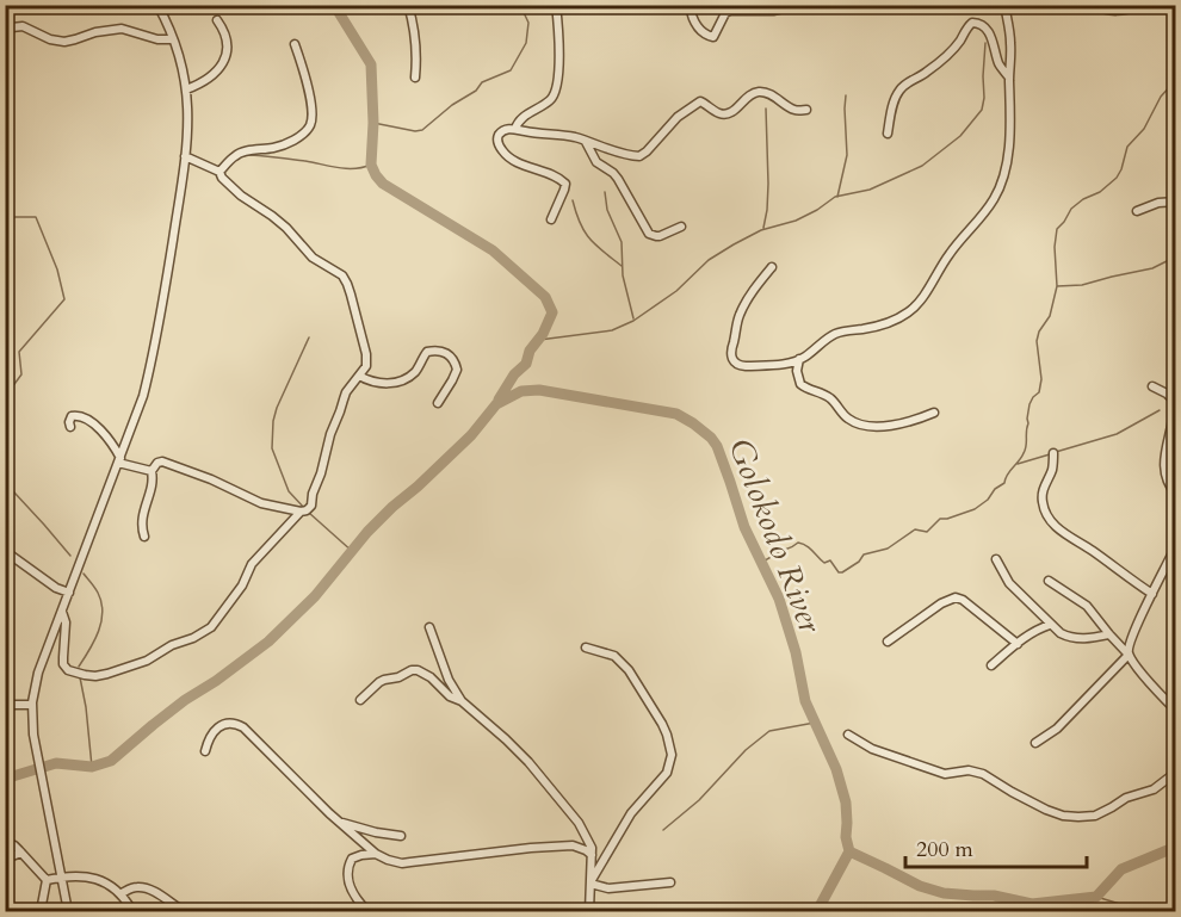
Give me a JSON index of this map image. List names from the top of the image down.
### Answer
{
  "water": ["Golokodo River"],
  "scale_bar": "200 m"
}
